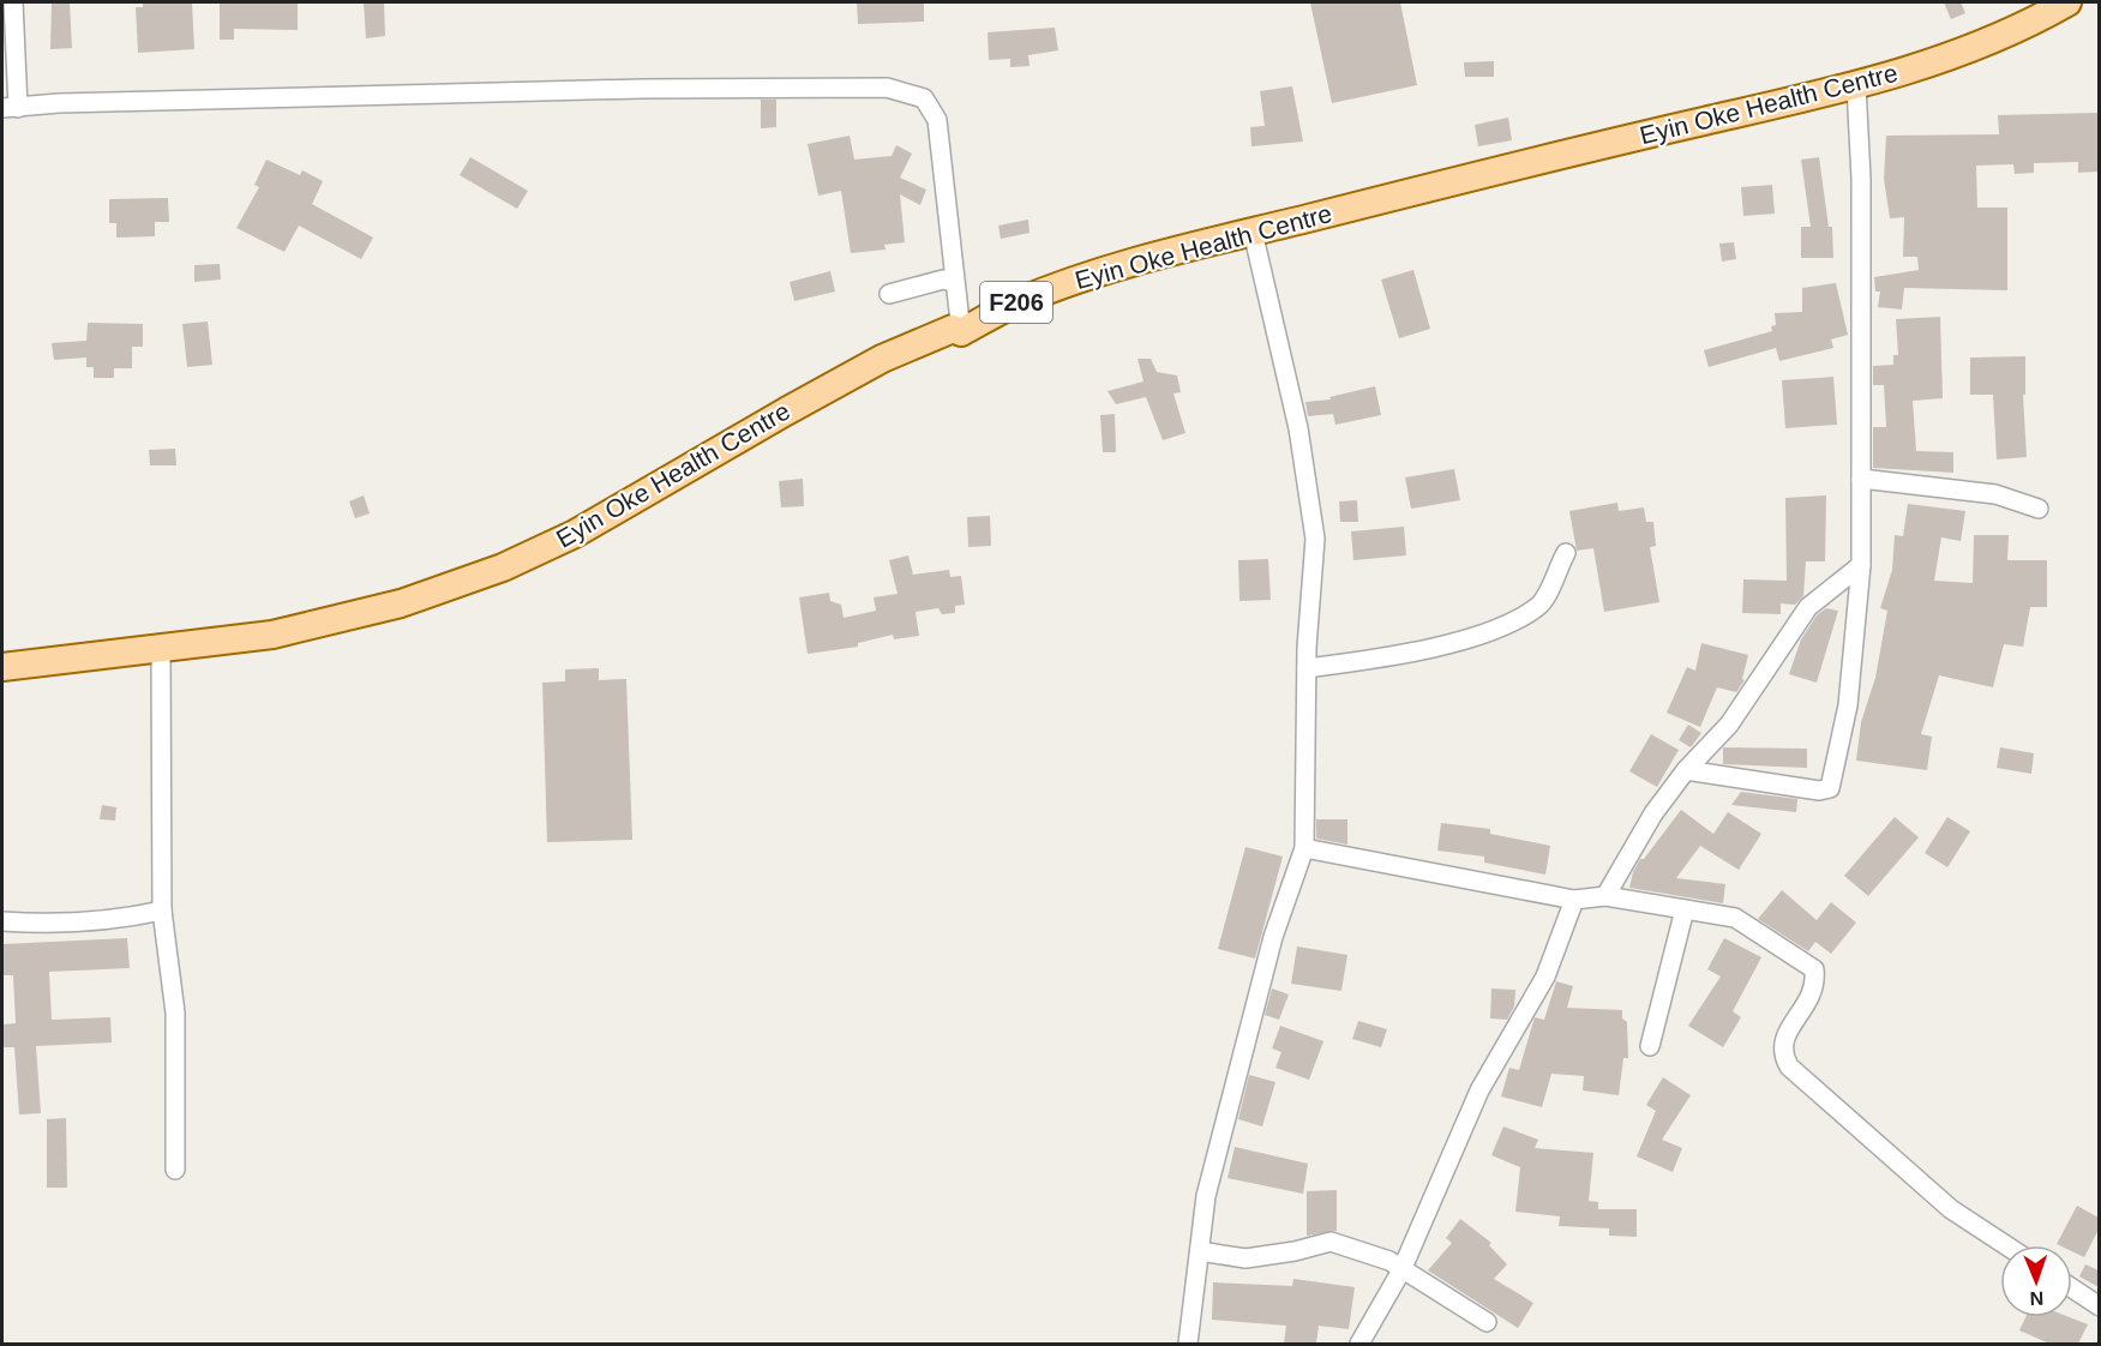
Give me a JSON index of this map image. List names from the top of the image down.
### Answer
{
  "streets": {
    "main road": ["Eyin Oke Health Centre", "F206"]
  },
  "north": "bottom"
}
